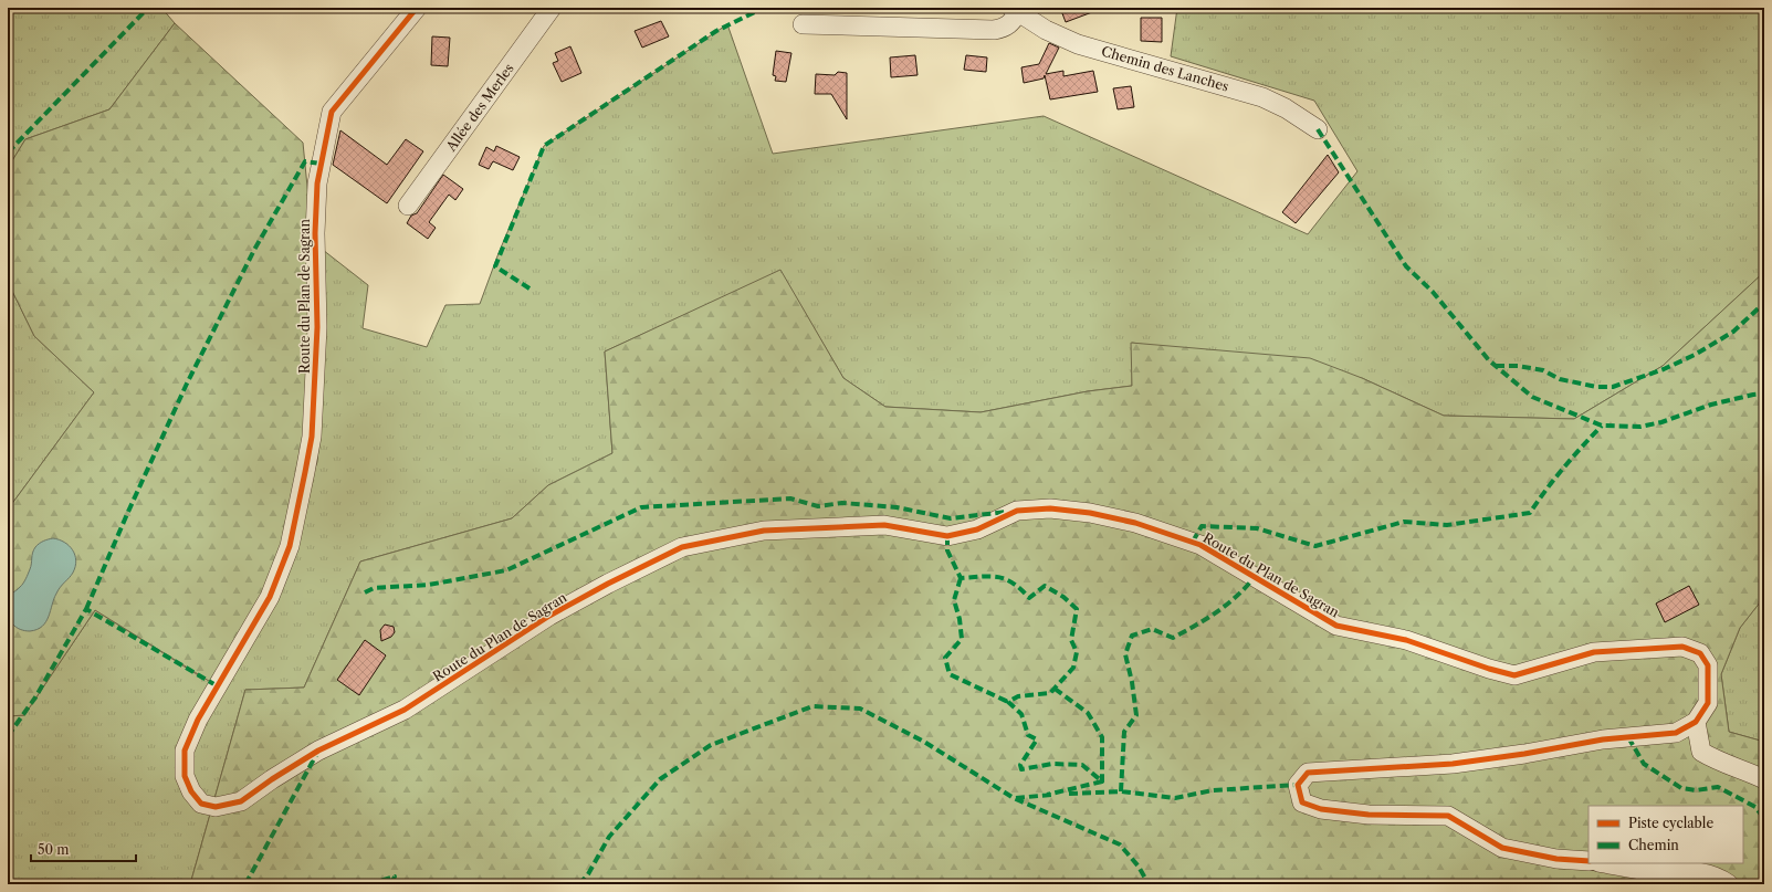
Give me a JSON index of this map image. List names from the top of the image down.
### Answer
{
  "streets": {
    "street": ["Chemin des Lanches", "Allée des Merles", "Route du Plan de Sagran"]
  },
  "legend": ["Piste cyclable", "Chemin"],
  "scale_bar": "50 m"
}
